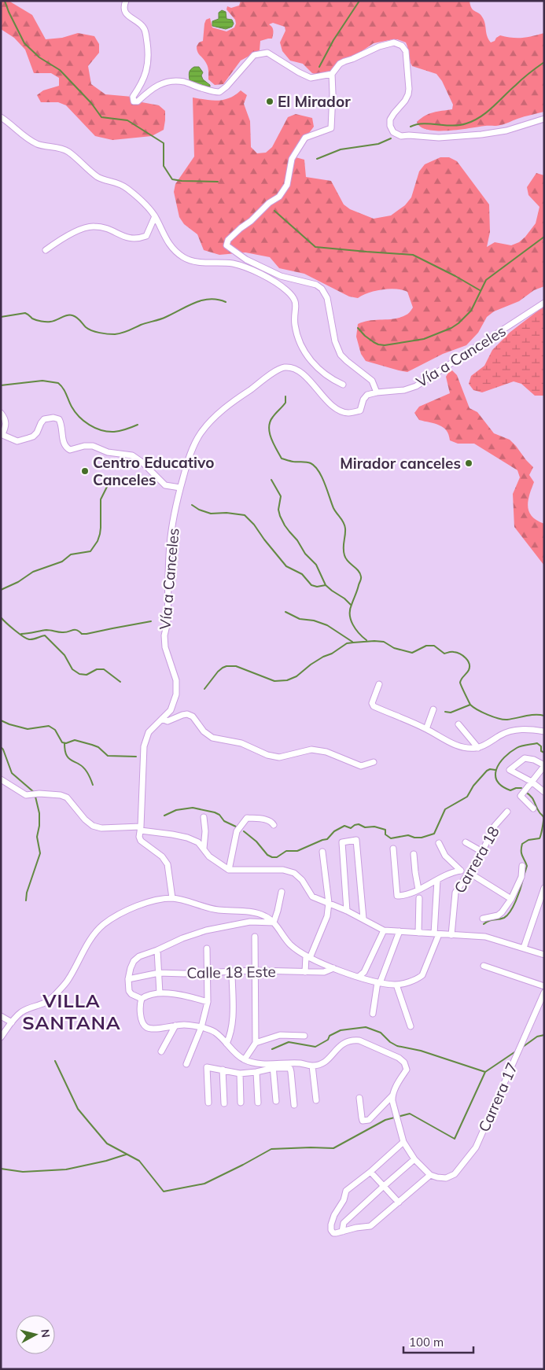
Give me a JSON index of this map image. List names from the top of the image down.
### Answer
{
  "streets": {
    "street": [
      "Vía a Canceles",
      "Carrera 18",
      "Calle 18 Este",
      "Carrera 17"
    ]
  },
  "districts": ["VILLA SANTANA"],
  "places": ["El Mirador", "Mirador canceles", "Centro Educativo Canceles"],
  "scale_bar": "100 m",
  "north": "right"
}
